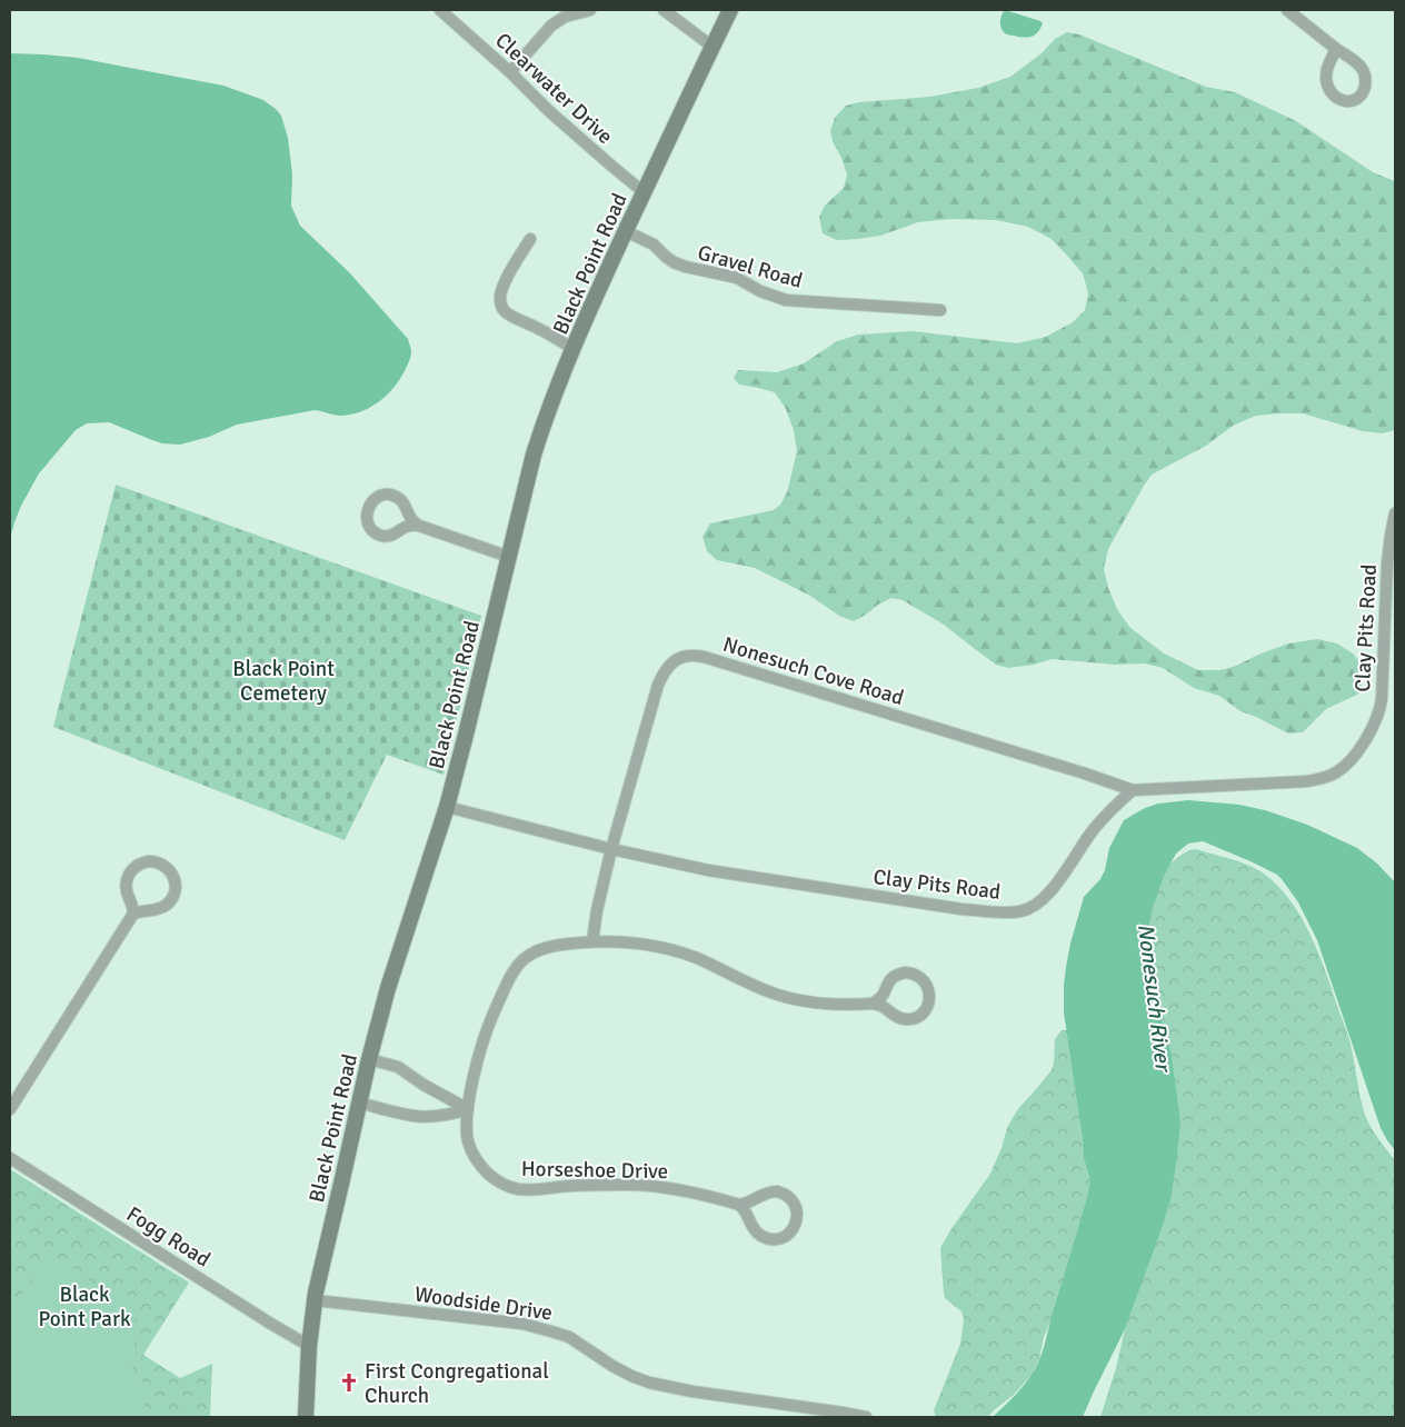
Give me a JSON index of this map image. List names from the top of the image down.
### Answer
{
  "streets": {
    "main road": ["Black Point Road"],
    "street": [
      "Clearwater Drive",
      "Gravel Road",
      "Clay Pits Road",
      "Nonesuch Cove Road",
      "Horseshoe Drive",
      "Fogg Road",
      "Woodside Drive"
    ]
  },
  "crossings": [
    ["Clearwater Drive", "Black Point Road"],
    ["Black Point Road", "Gravel Road"],
    ["Black Point Road", "Clay Pits Road"],
    ["Black Point Road", "Fogg Road"],
    ["Black Point Road", "Woodside Drive"],
    ["Clay Pits Road", "Nonesuch Cove Road"]
  ],
  "water": ["Nonesuch River"],
  "parks": ["Black Point Cemetery", "Black Point Park"],
  "places": {
    "church": ["First Congregational Church"]
  }
}
